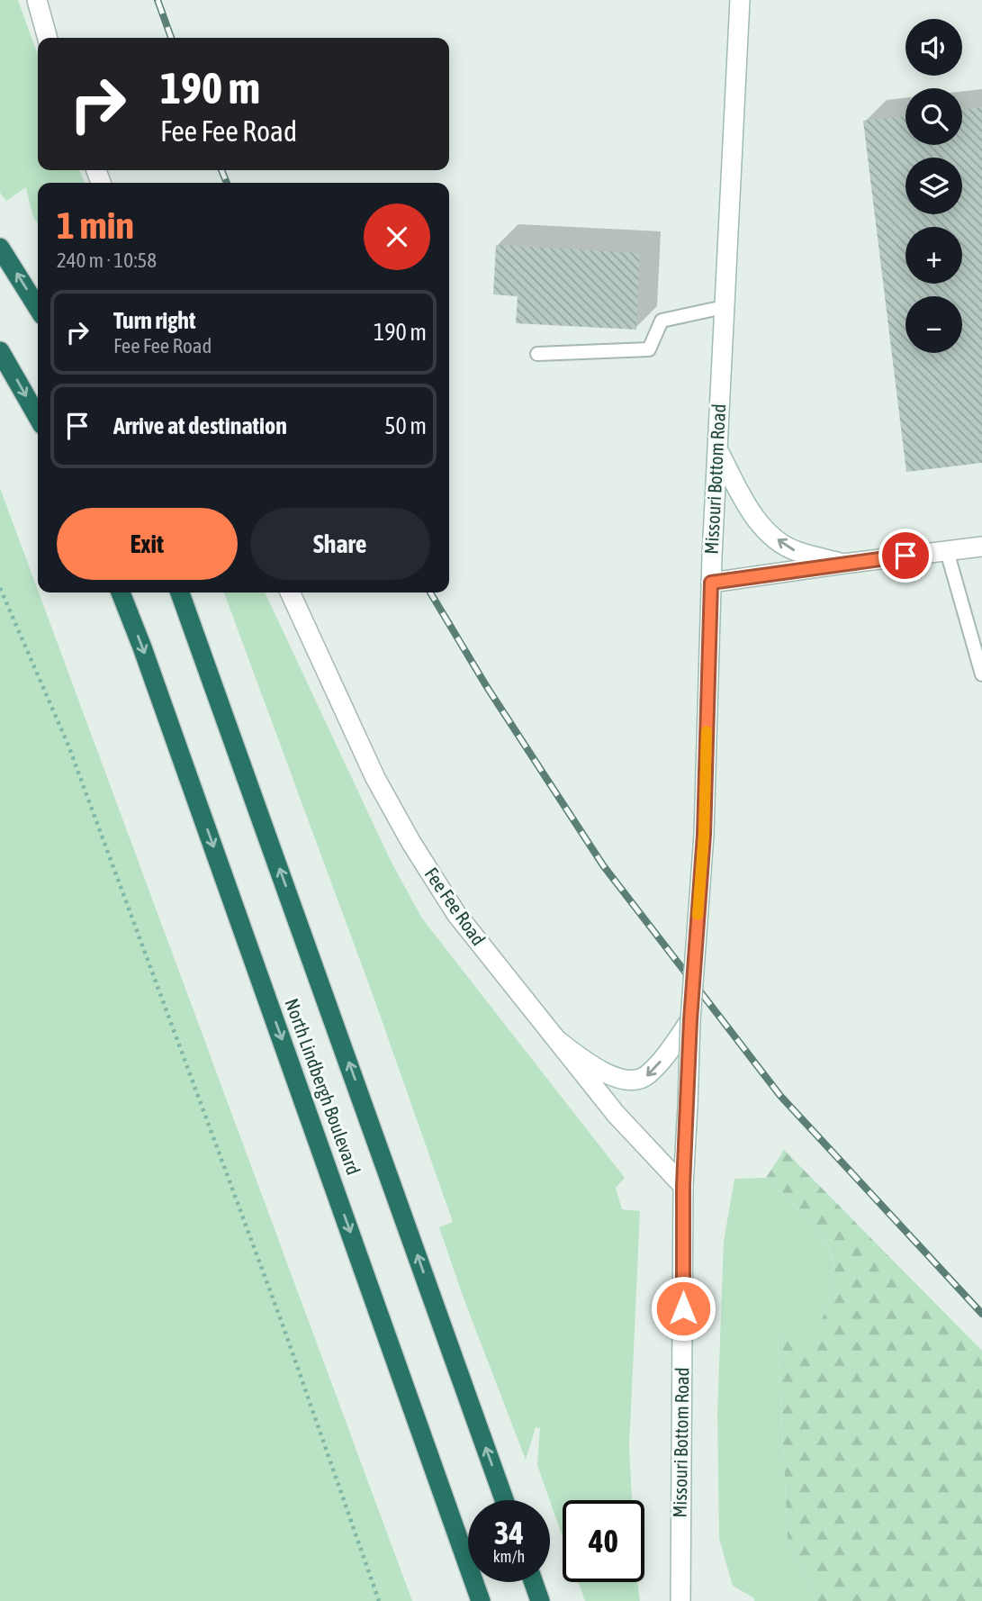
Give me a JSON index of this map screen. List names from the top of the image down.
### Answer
{
  "streets": {
    "highway": ["North Lindbergh Boulevard"],
    "street": ["Missouri Bottom Road", "Fee Fee Road"]
  },
  "crossings": [
    ["Missouri Bottom Road", "Fee Fee Road"]
  ],
  "page": {
    "map_buttons": ["+", "−"],
    "turn": ["190 m", "Fee Fee Road"],
    "heading": ["1 min", "240 m · 10:58"],
    "list": [
      {
        "name": "Turn right",
        "note": "Fee Fee Road",
        "value": "190 m"
      },
      {
        "name": "Arrive at destination",
        "value": "50 m"
      }
    ],
    "buttons": ["Exit", "Share"],
    "speed": "34 km/h",
    "limit": "40"
  }
}
